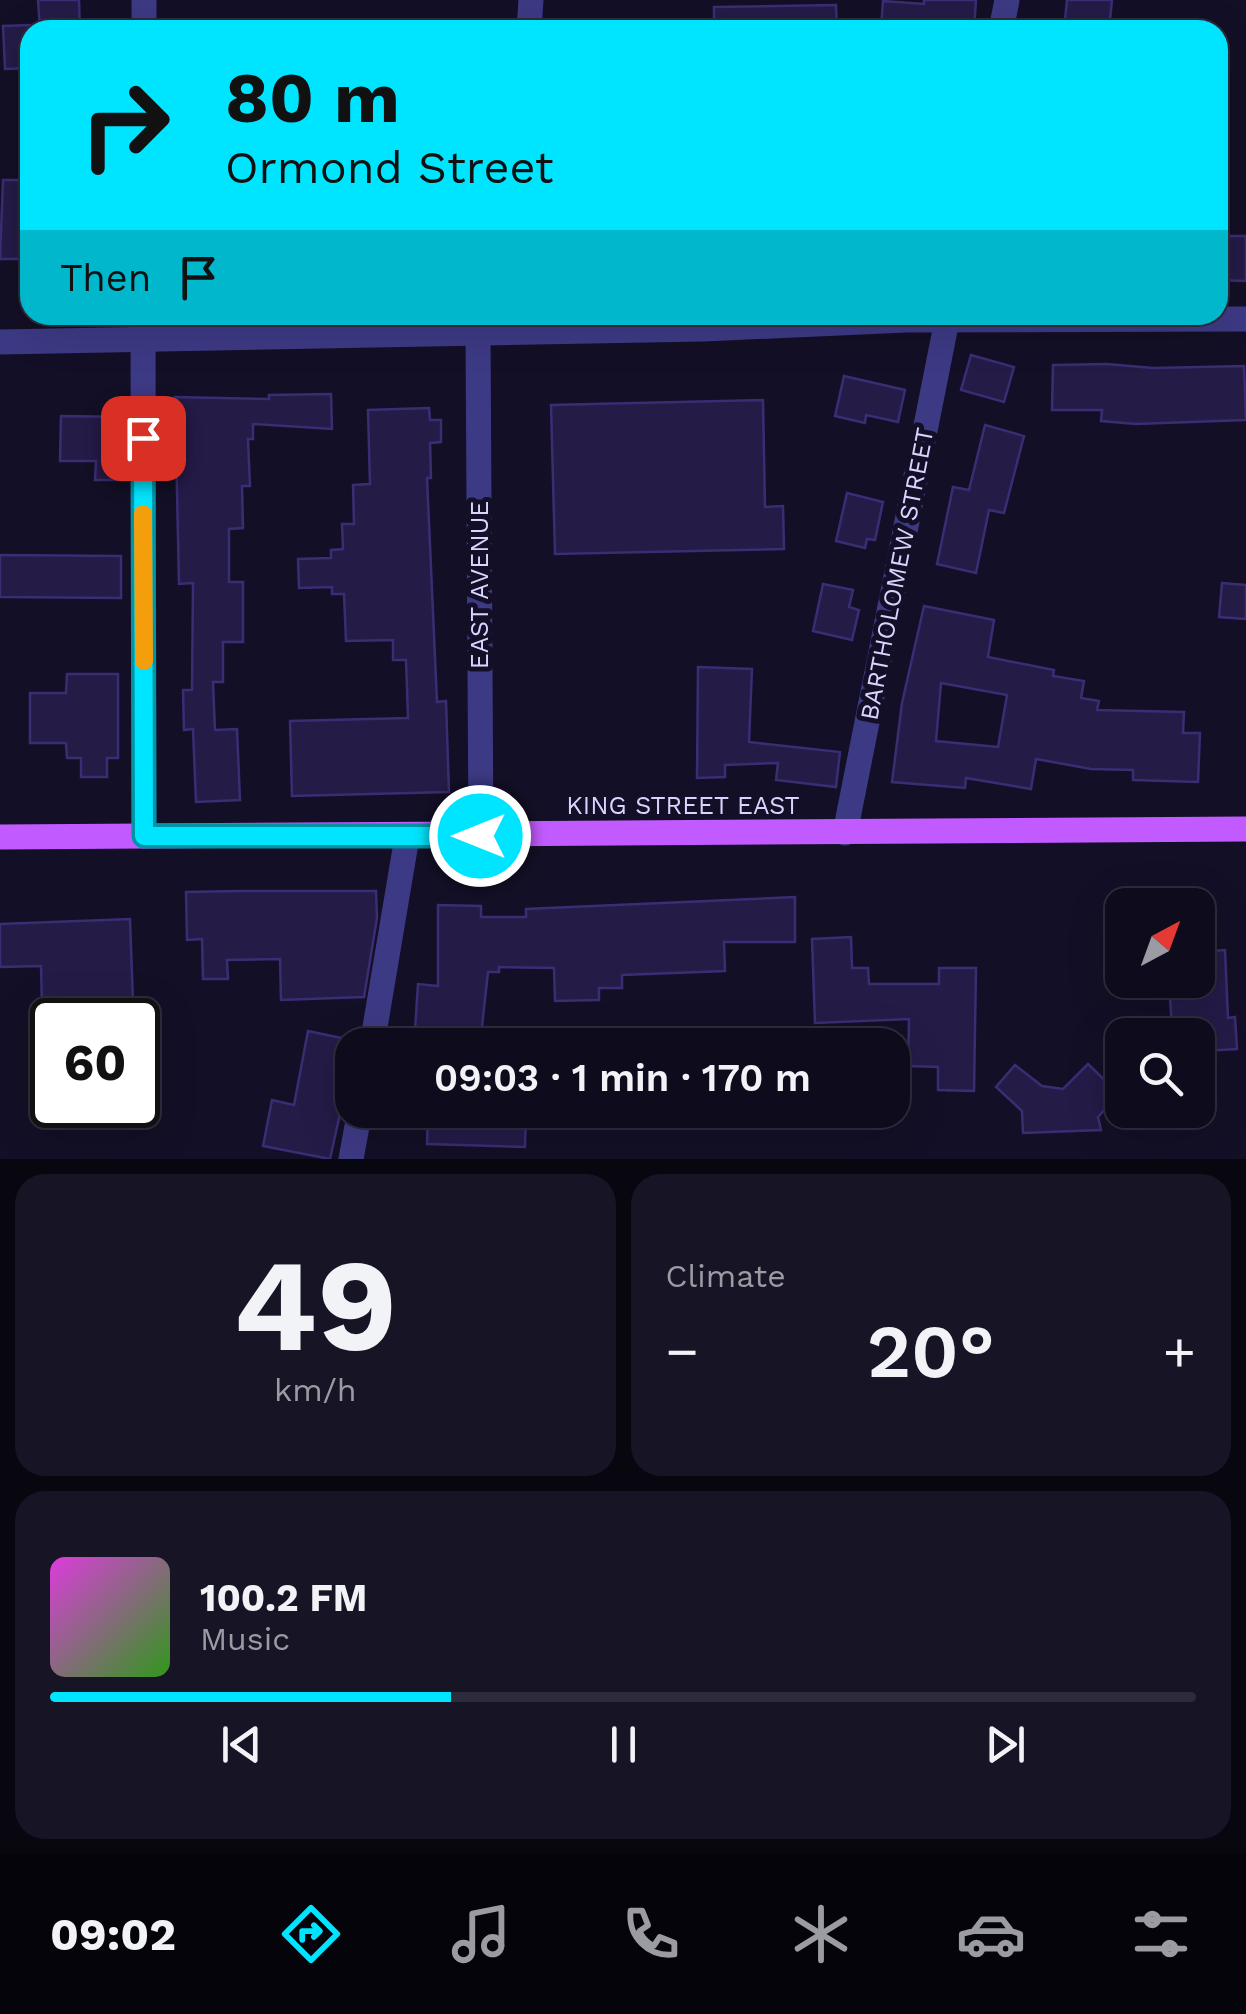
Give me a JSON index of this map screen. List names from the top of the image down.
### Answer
{
  "streets": {
    "main road": ["KING STREET EAST"],
    "street": ["BARTHOLOMEW STREET", "EAST AVENUE"]
  },
  "crossings": [
    ["BARTHOLOMEW STREET", "KING STREET EAST"],
    ["EAST AVENUE", "KING STREET EAST"]
  ],
  "north": "top right",
  "page": {
    "turn": ["80 m", "Ormond Street"],
    "then": "Then",
    "limit": "60",
    "trip": "09:03 · 1 min · 170 m",
    "tile": [
      ["49", "km/h"],
      "Climate"
    ],
    "heat": ["−", "20°", "+"],
    "song": ["100.2 FM", "Music"],
    "tabs": "09:02"
  }
}
